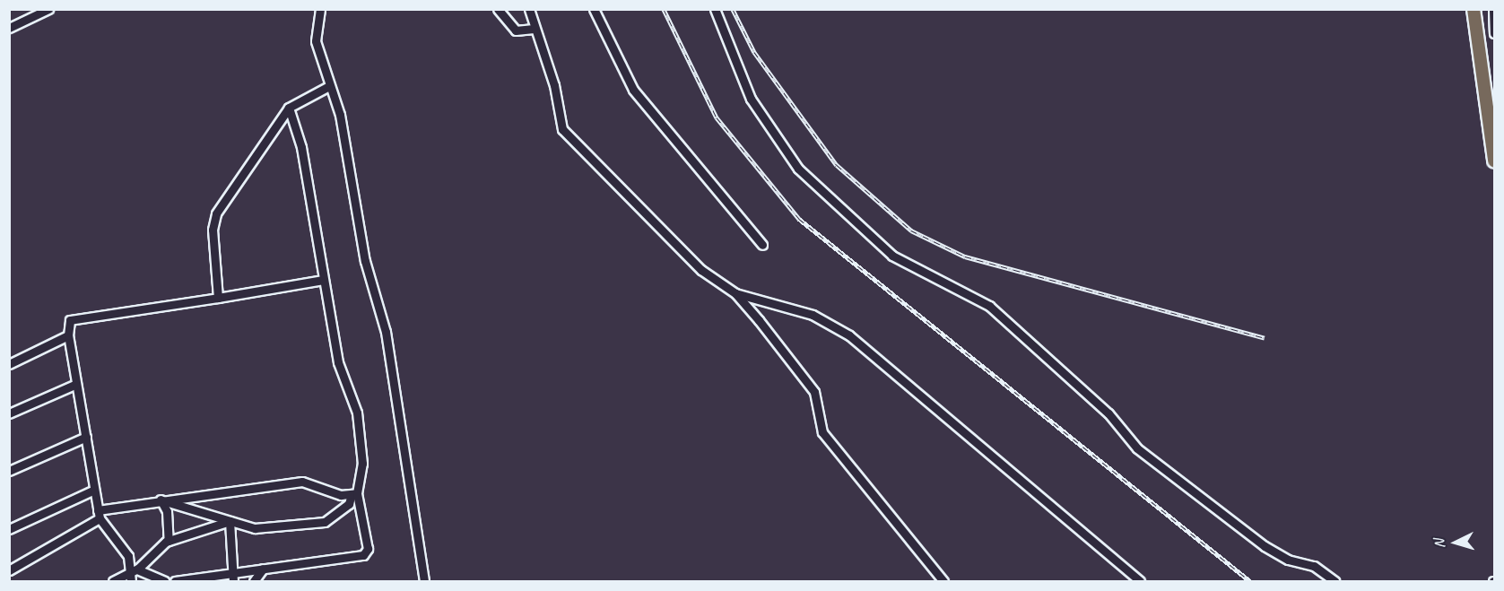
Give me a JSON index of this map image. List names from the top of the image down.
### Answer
{
  "north": "left"
}
